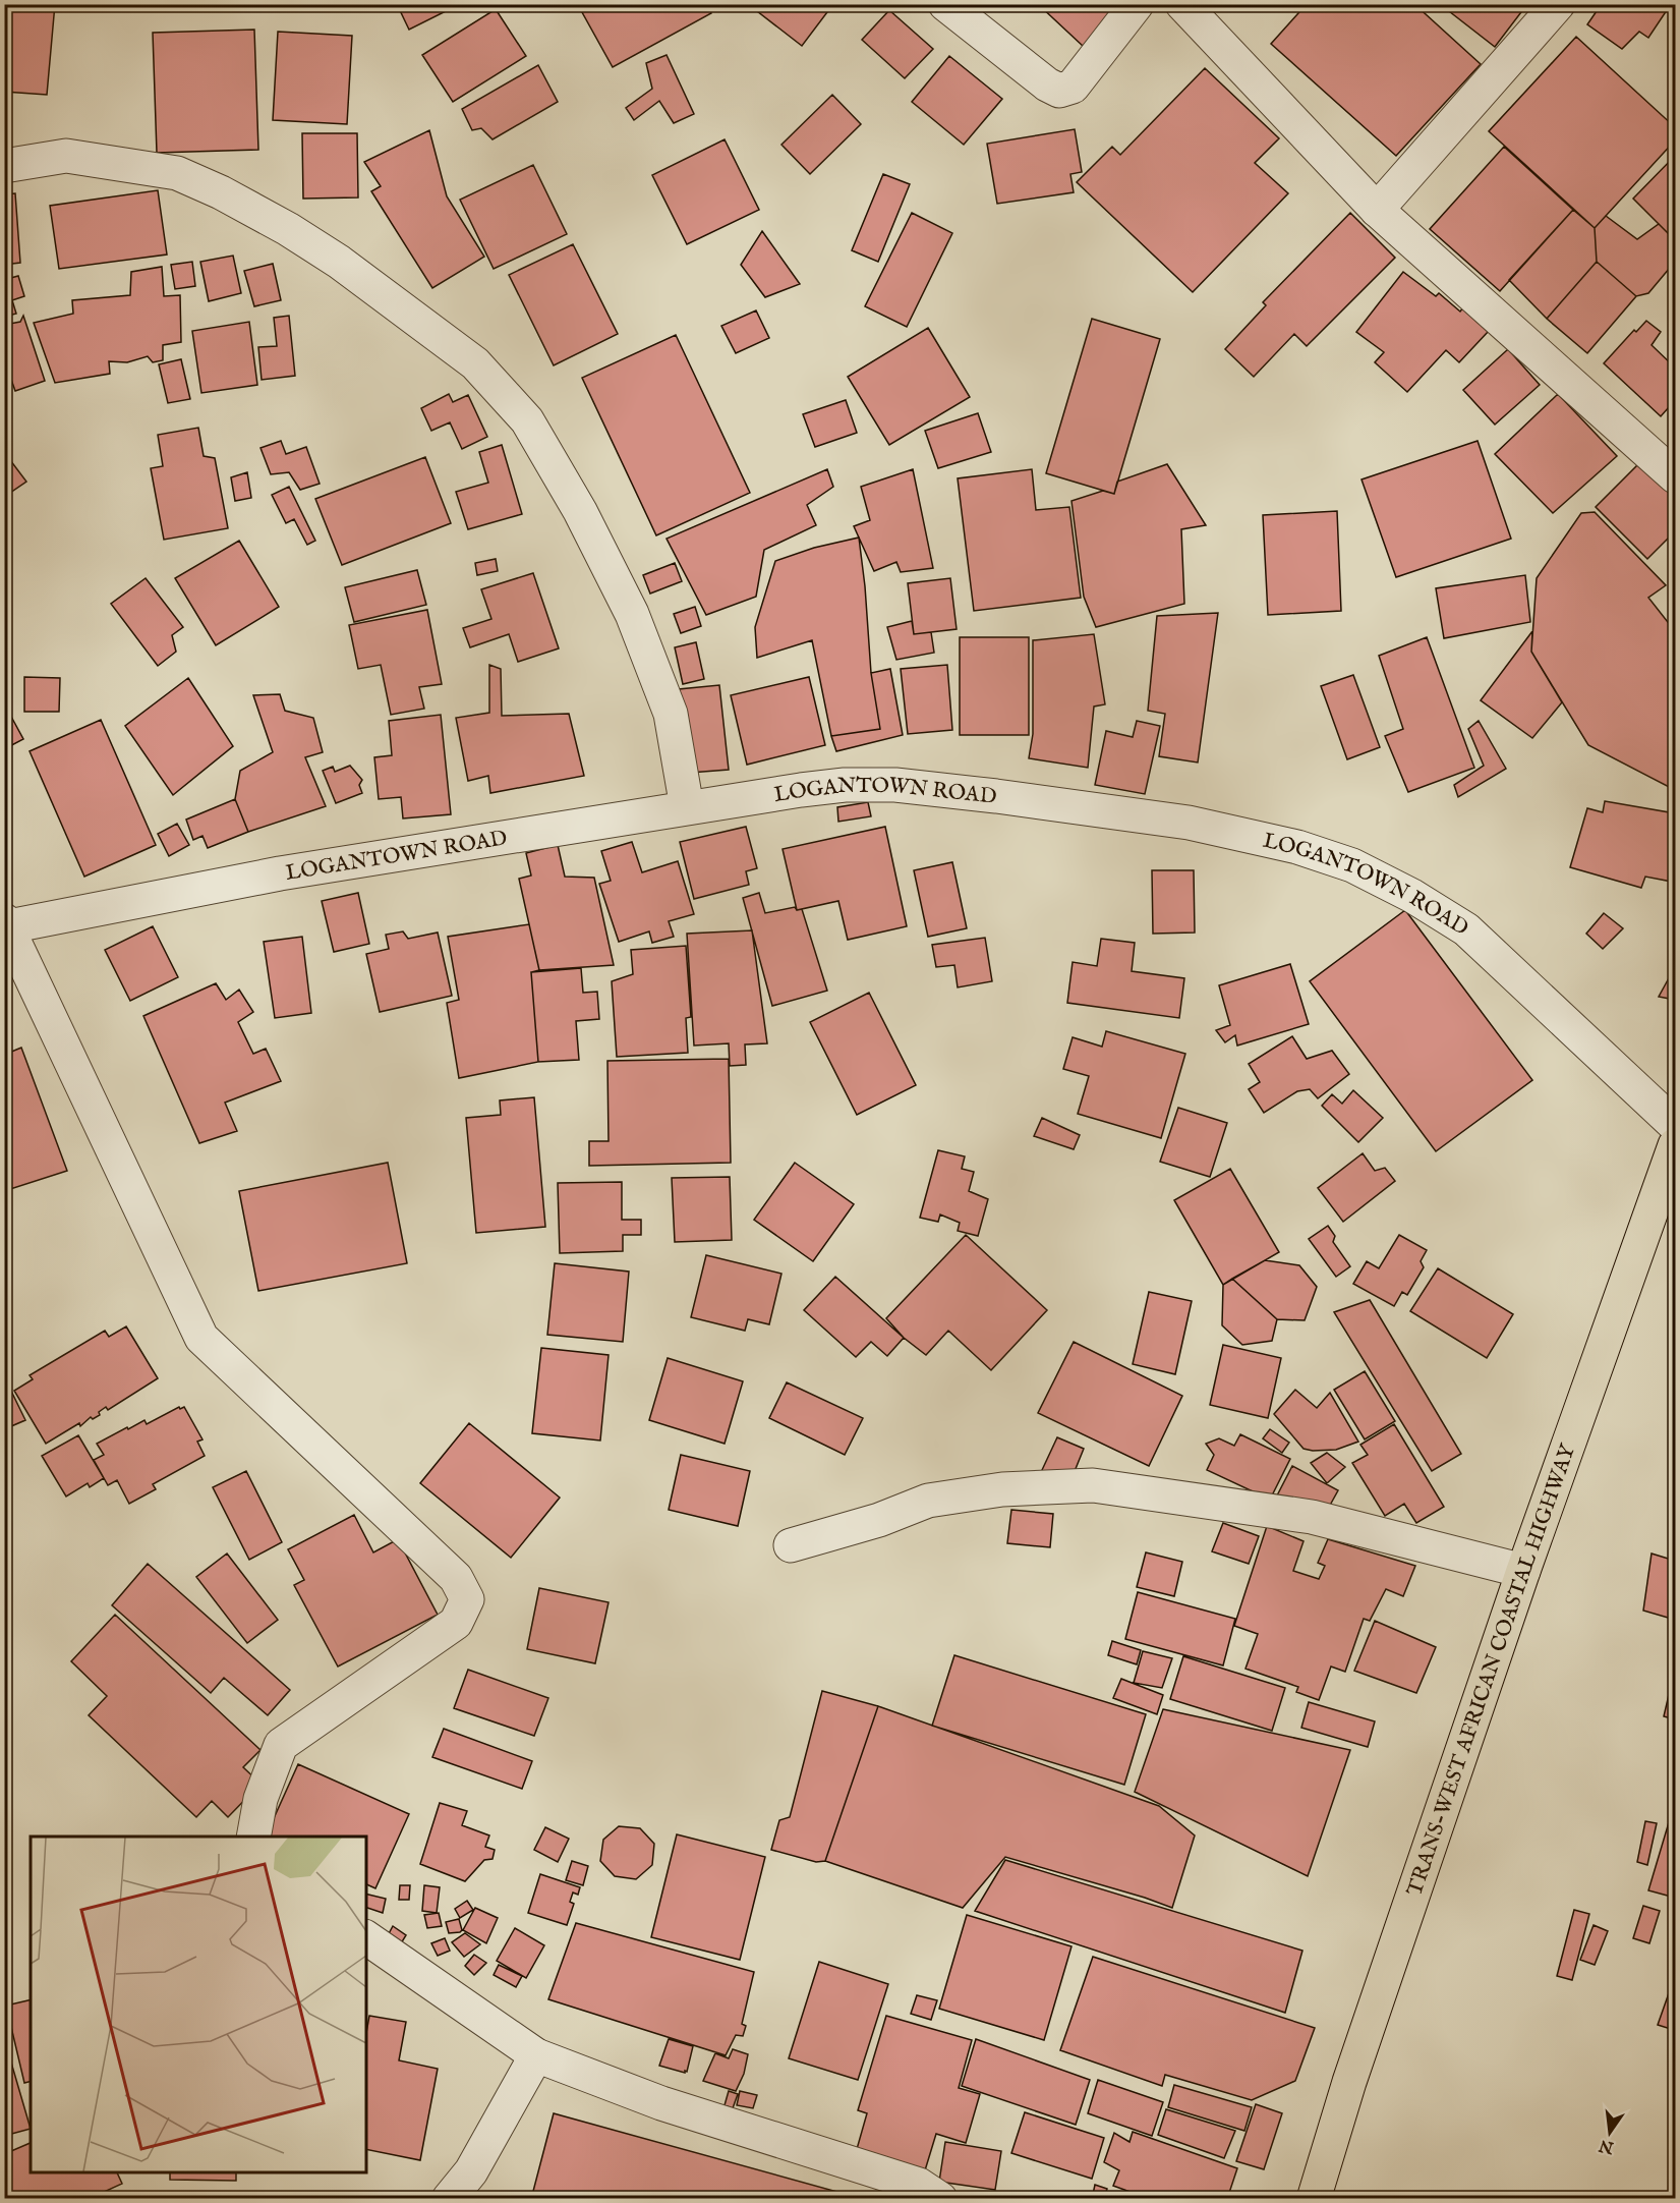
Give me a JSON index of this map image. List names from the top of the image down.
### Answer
{
  "streets": {
    "highway": ["TRANS-WEST AFRICAN COASTAL HIGHWAY"],
    "street": ["LOGANTOWN ROAD"]
  },
  "north": "bottom"
}
